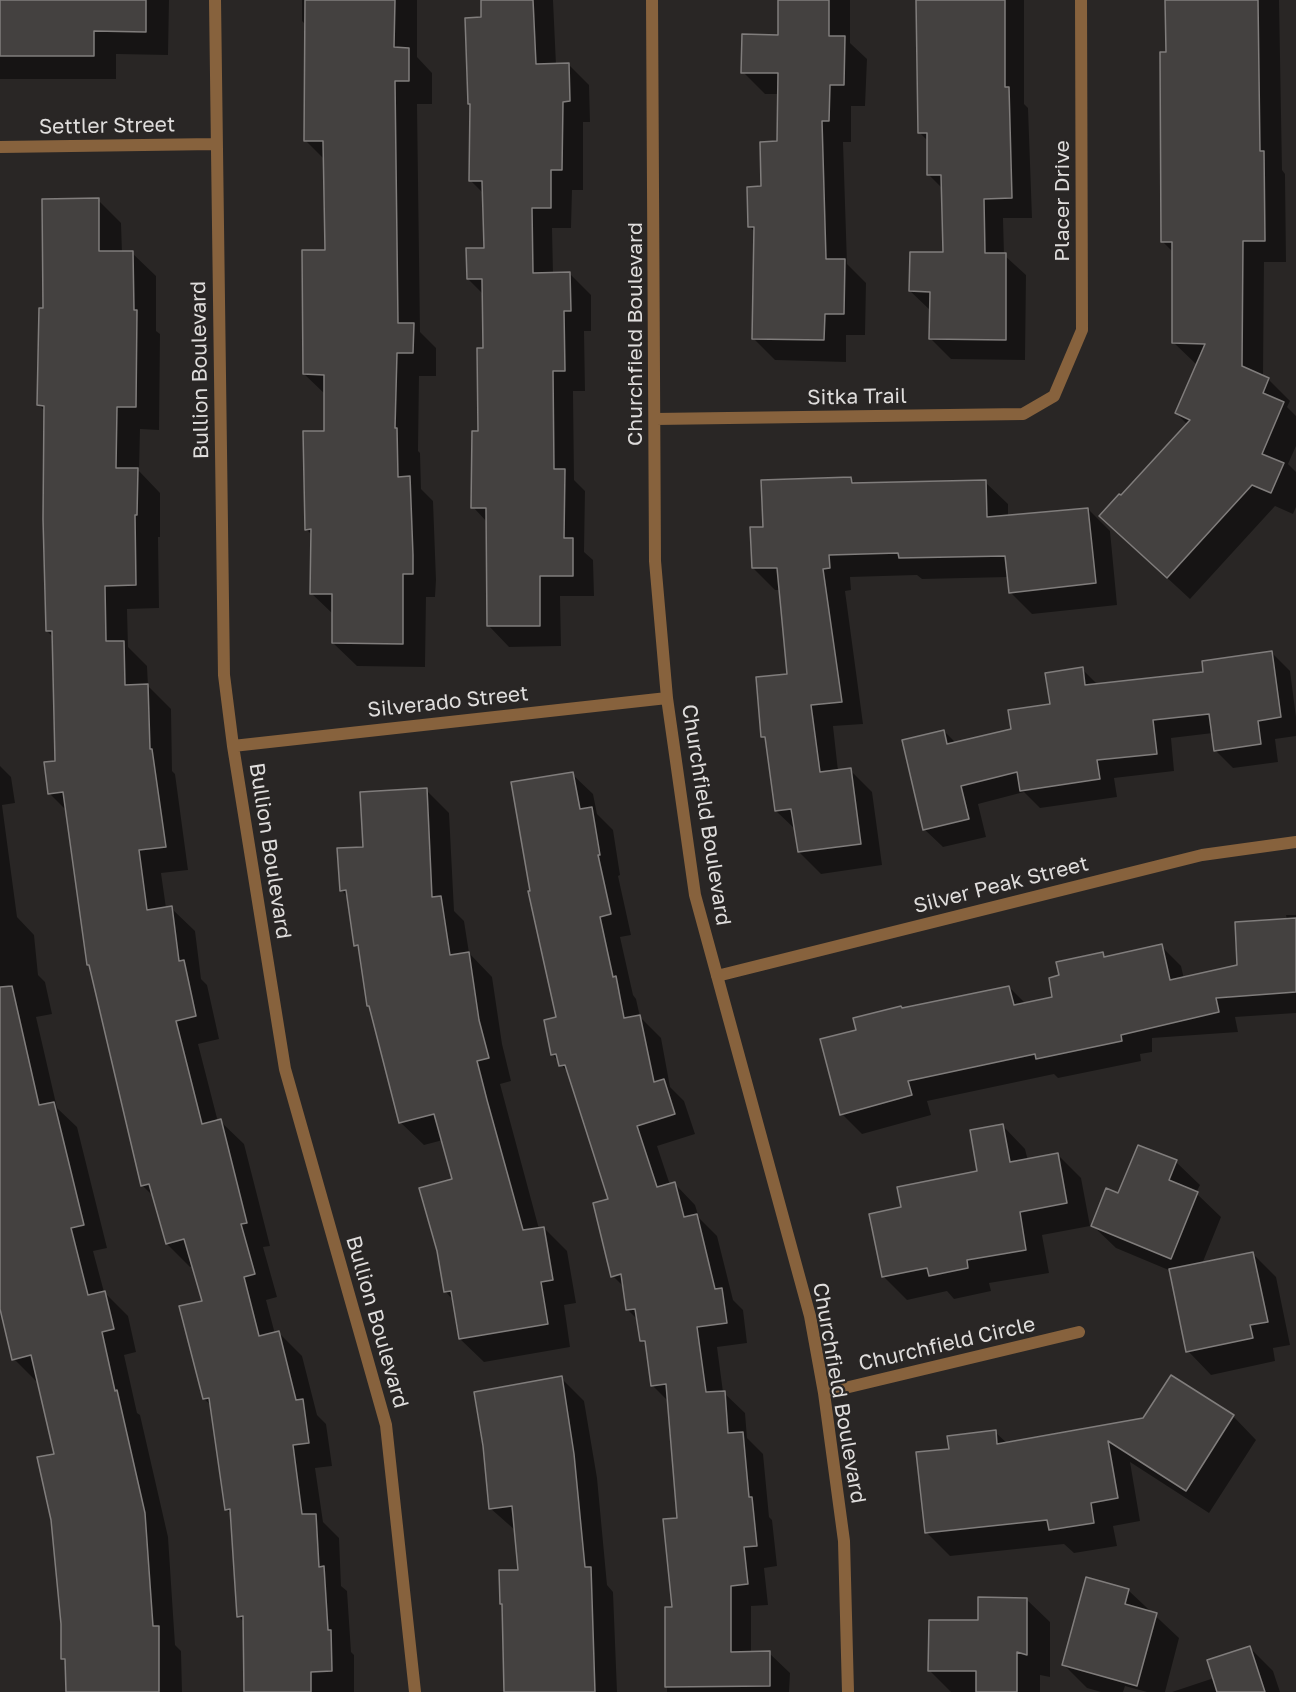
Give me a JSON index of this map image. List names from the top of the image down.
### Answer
{
  "streets": {
    "street": [
      "Settler Street",
      "Placer Drive",
      "Churchfield Boulevard",
      "Bullion Boulevard",
      "Sitka Trail",
      "Silverado Street",
      "Silver Peak Street",
      "Churchfield Circle"
    ]
  },
  "crossings": [
    ["Settler Street", "Bullion Boulevard"],
    ["Placer Drive", "Sitka Trail"],
    ["Churchfield Boulevard", "Sitka Trail"],
    ["Churchfield Boulevard", "Silverado Street"],
    ["Churchfield Boulevard", "Silver Peak Street"],
    ["Churchfield Boulevard", "Churchfield Circle"],
    ["Bullion Boulevard", "Silverado Street"]
  ]
}
